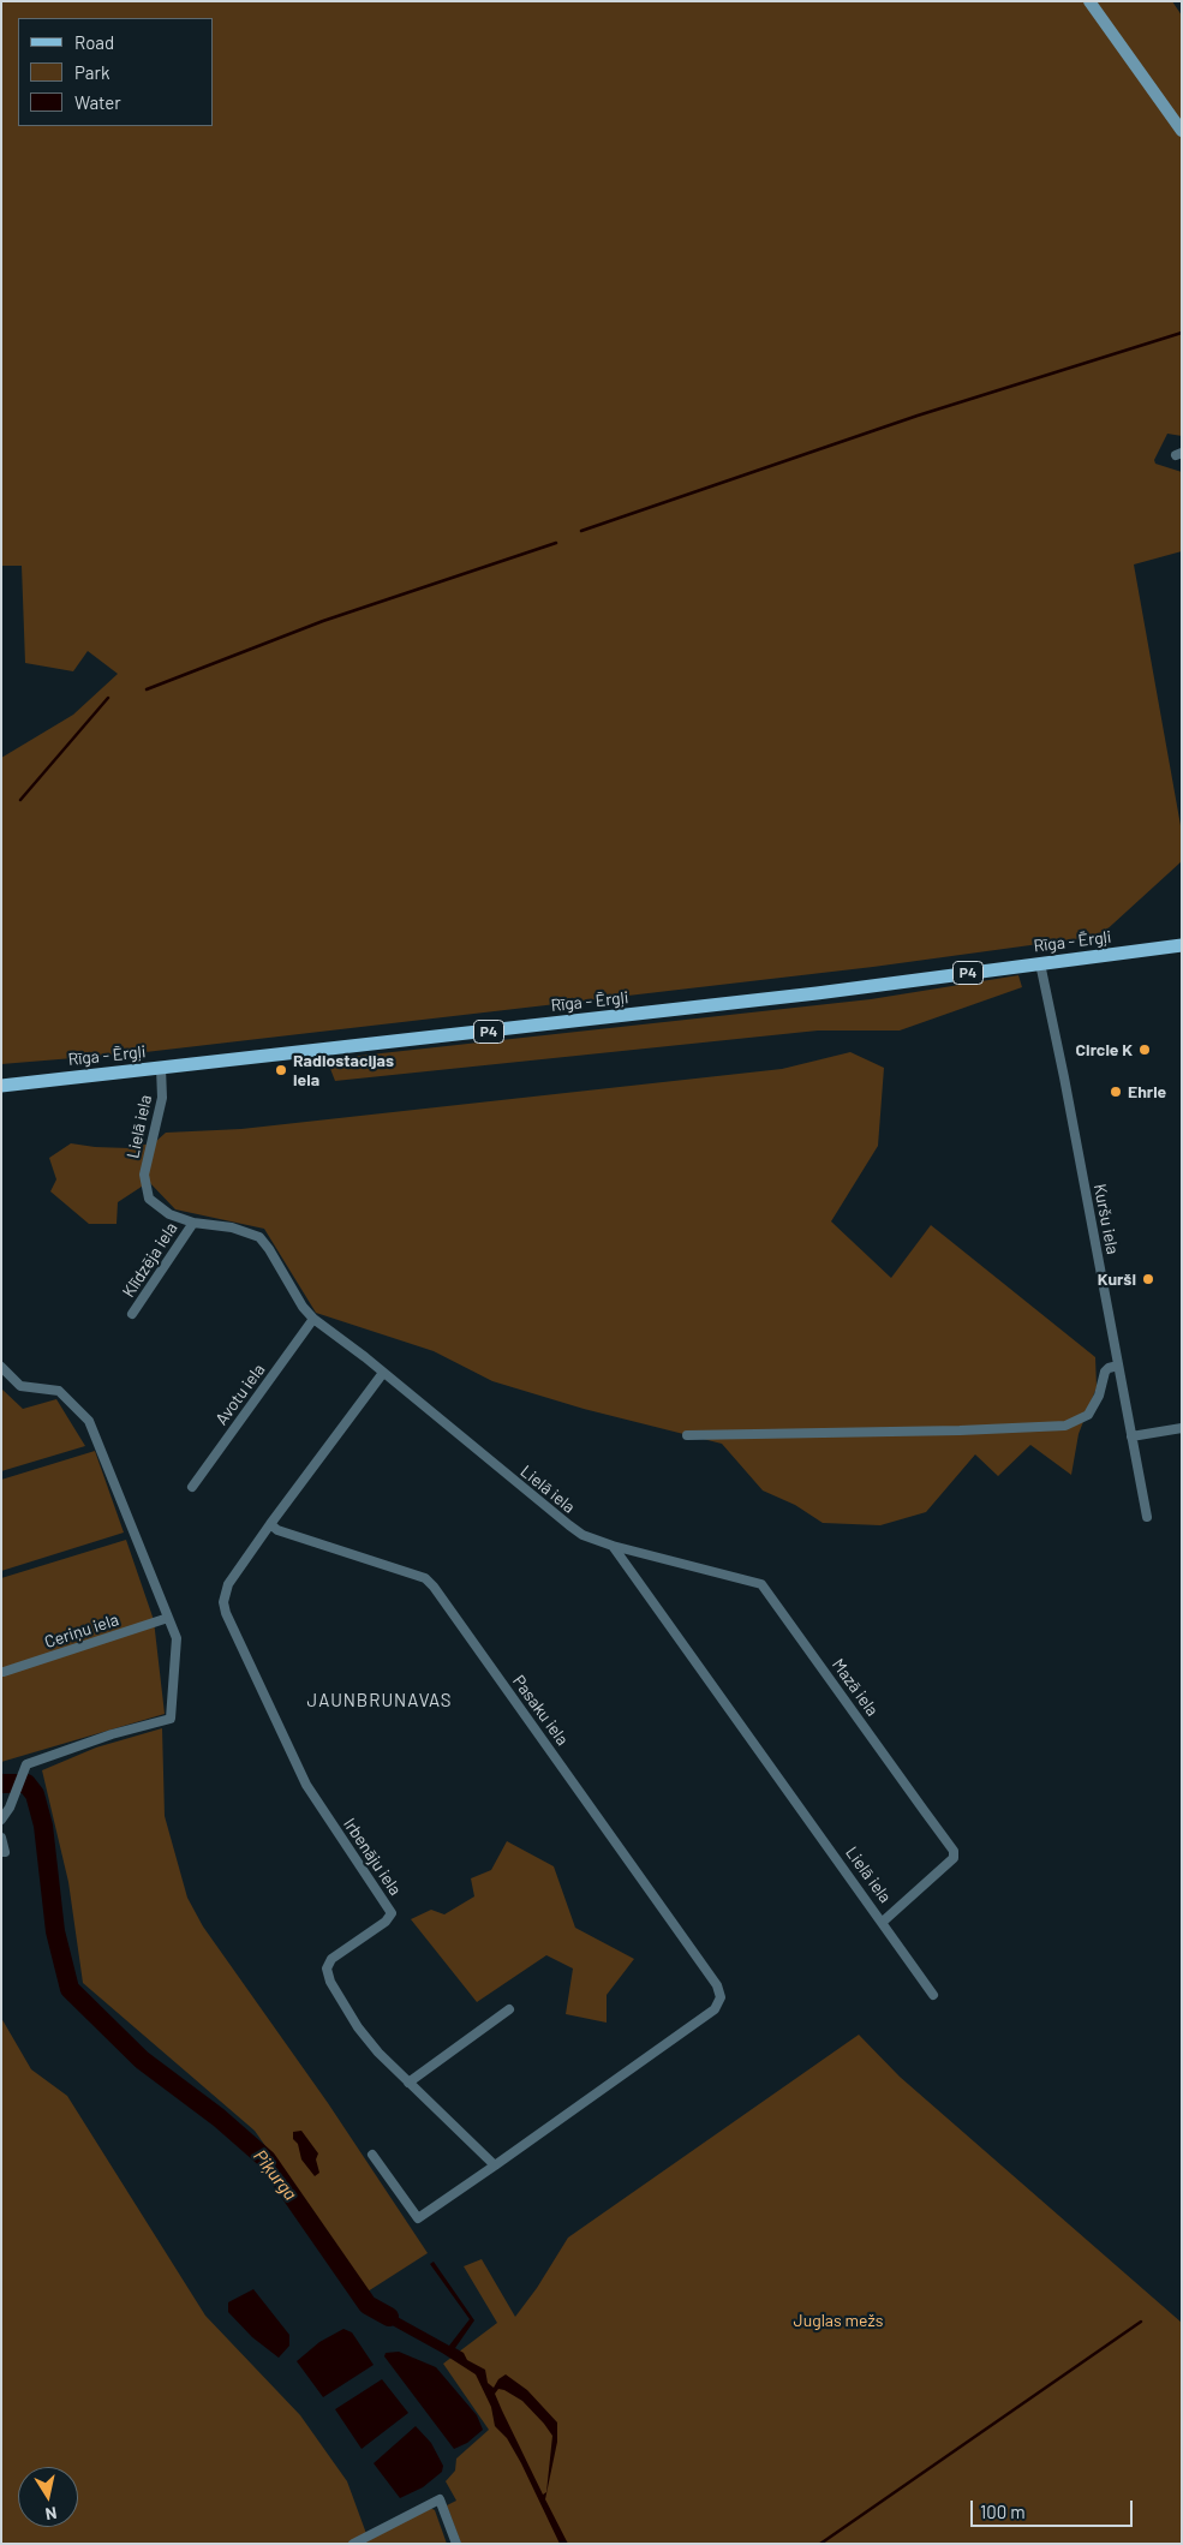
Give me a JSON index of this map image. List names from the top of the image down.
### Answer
{
  "streets": {
    "main road": ["Rīga - Ērgļi", "P4"],
    "street": [
      "Lielā iela",
      "Kuršu iela",
      "Klīdzēja iela",
      "Avotu iela",
      "Ceriņu iela",
      "Mazā iela",
      "Pasaku iela",
      "Irbenāju iela"
    ]
  },
  "crossings": [
    ["Rīga - Ērgļi", "Lielā iela"],
    ["Rīga - Ērgļi", "Kuršu iela"],
    ["Lielā iela", "Klīdzēja iela"],
    ["Lielā iela", "Avotu iela"],
    ["Lielā iela", "Mazā iela"],
    ["Lielā iela", "Irbenāju iela"],
    ["Pasaku iela", "Irbenāju iela"]
  ],
  "districts": ["JAUNBRUNAVAS"],
  "water": ["Piķurga"],
  "parks": ["Juglas mežs"],
  "places": [
    "Circle K",
    "Radiostacijas iela",
    "Ehrle",
    "Kurši"
  ],
  "legend": ["Road", "Park", "Water"],
  "scale_bar": "100 m",
  "north": "bottom"
}
